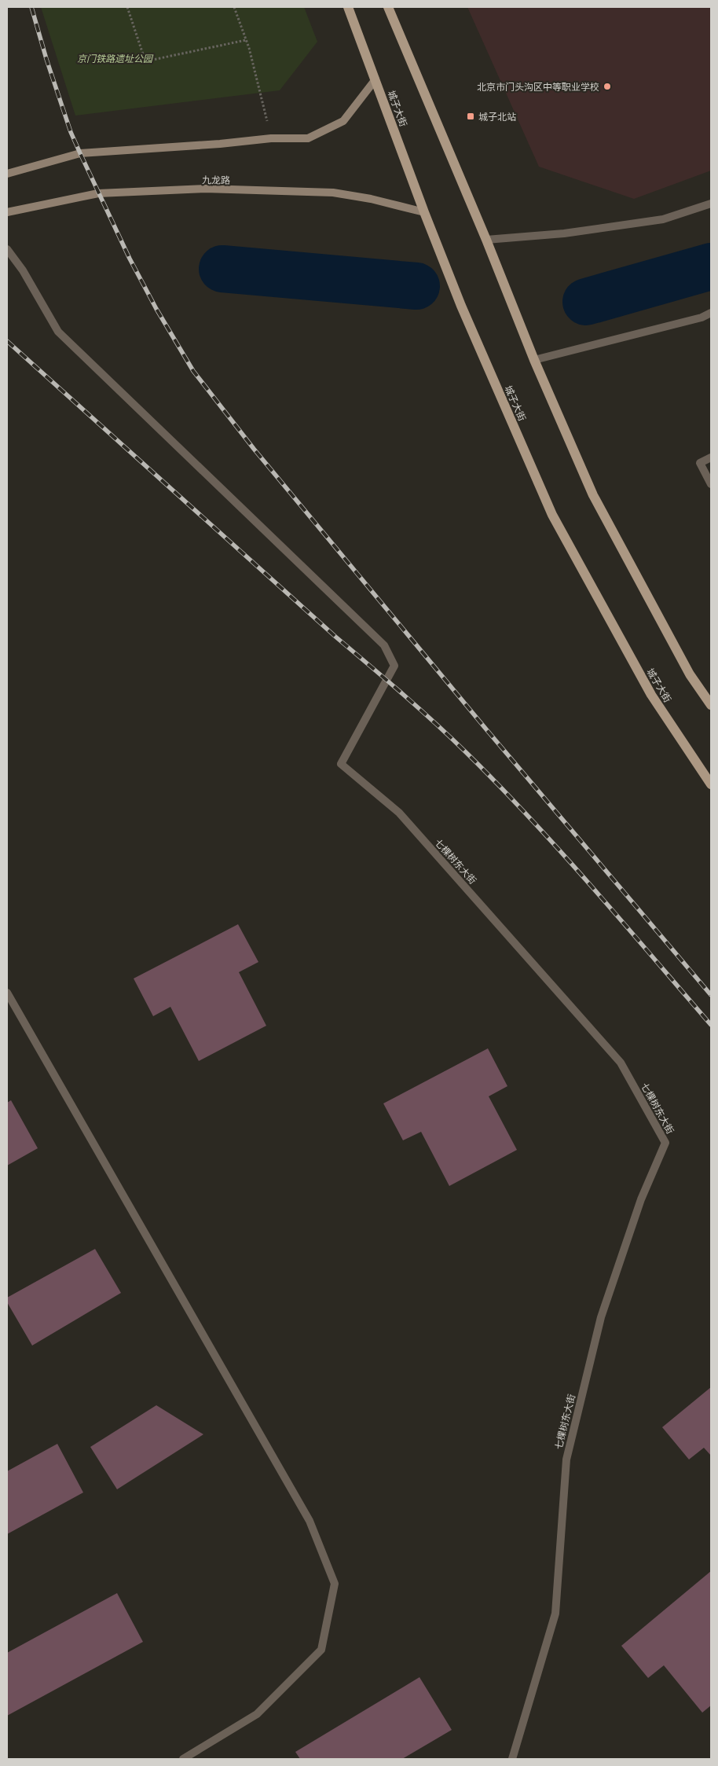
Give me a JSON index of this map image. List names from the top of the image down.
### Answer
{
  "streets": {
    "main road": ["城子大街", "九龙路"],
    "street": ["七棵树东大街"]
  },
  "crossings": [
    ["城子大街", "九龙路"]
  ],
  "parks": ["京门铁路遗址公园"],
  "places": {
    "other": ["北京市门头沟区中等职业学校"],
    "transit": ["城子北站"]
  }
}
